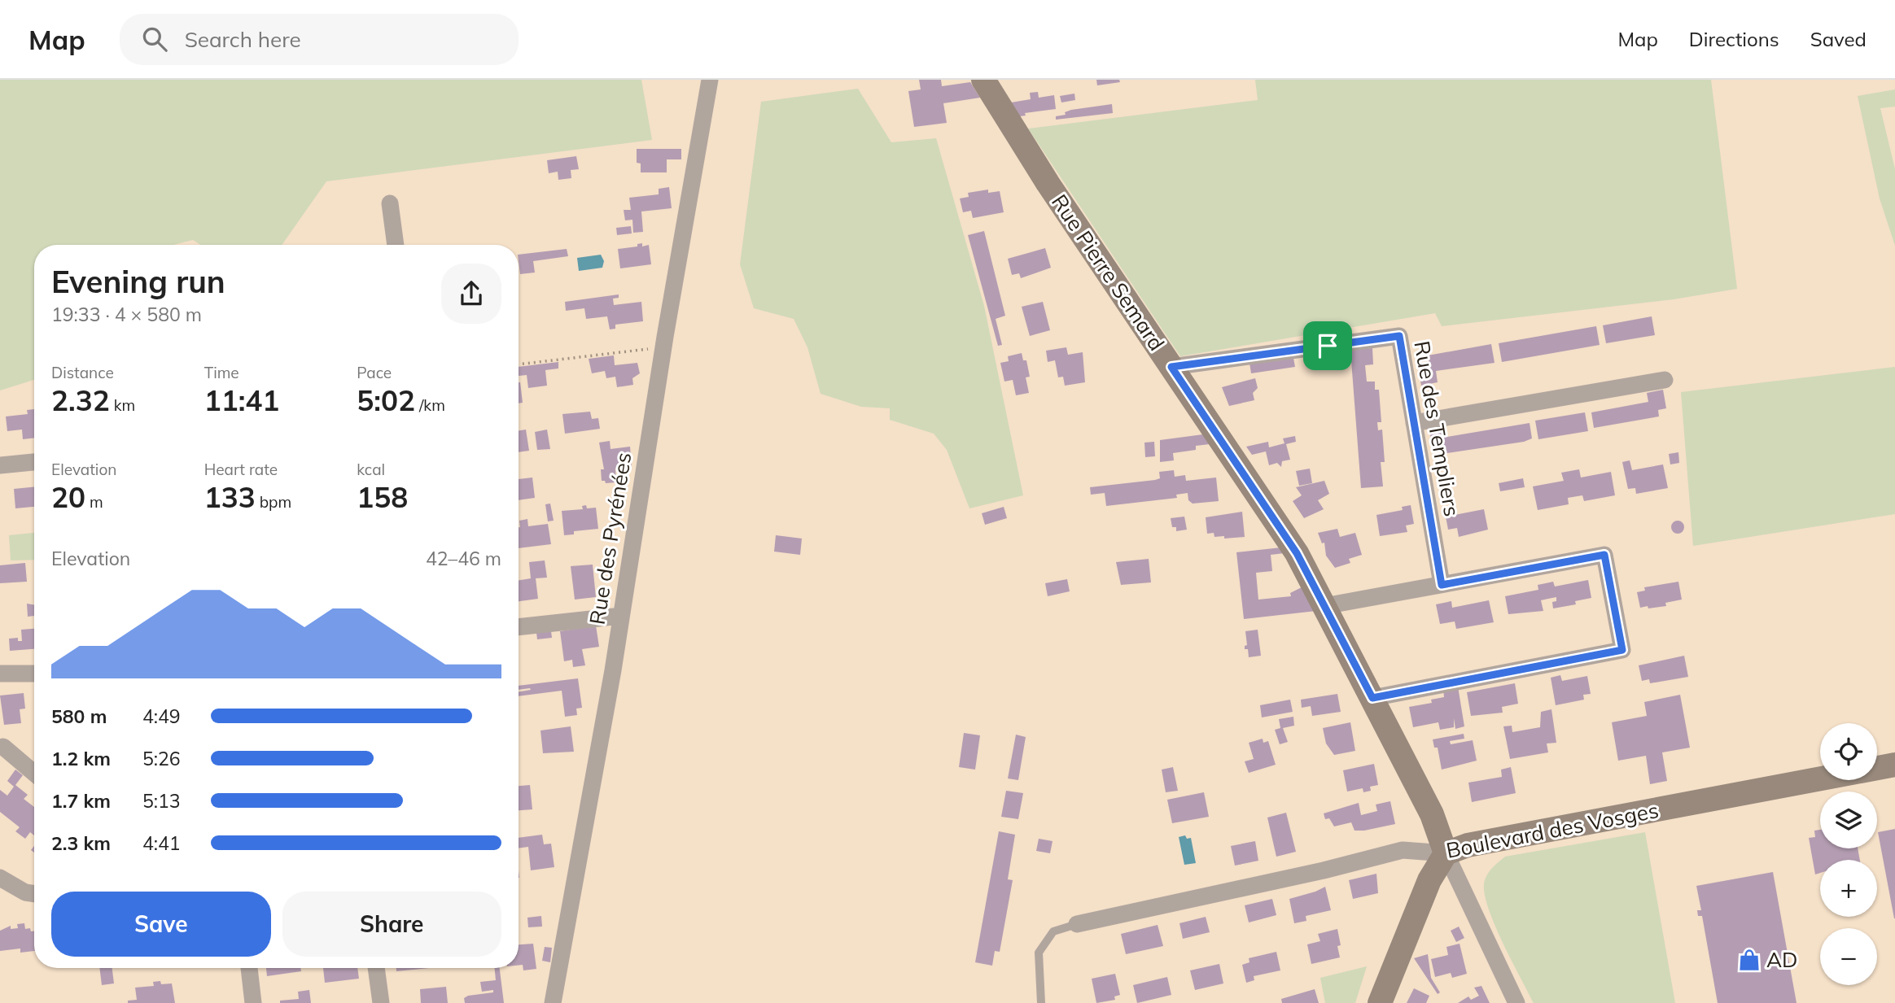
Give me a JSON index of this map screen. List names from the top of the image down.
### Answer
{
  "streets": {
    "main road": ["Rue Pierre Semard", "Boulevard des Vosges"],
    "street": ["Rue des Templiers", "Rue des Pyrénées"]
  },
  "crossings": [
    ["Rue Pierre Semard", "Rue des Templiers"],
    ["Rue Pierre Semard", "Boulevard des Vosges"]
  ],
  "places": {
    "shop": ["AD"]
  },
  "page": {
    "header": "Map",
    "search": "Search here",
    "nav": ["Map", "Directions", "Saved"],
    "heading": ["Evening run", "19:33 · 4 × 580 m"],
    "stats": [
      ["Distance", "2.32 km"],
      ["Time", "11:41"],
      ["Pace", "5:02 /km"],
      ["Elevation", "20 m"],
      ["Heart rate", "133 bpm"],
      ["kcal", "158"]
    ],
    "chart": ["Elevation", "42–46 m"],
    "list": [
      {
        "name": "580 m",
        "note": "4:49"
      },
      {
        "name": "1.2 km",
        "note": "5:26"
      },
      {
        "name": "1.7 km",
        "note": "5:13"
      },
      {
        "name": "2.3 km",
        "note": "4:41"
      }
    ],
    "map_buttons": ["+", "−"],
    "buttons": ["Save", "Share"]
  }
}
